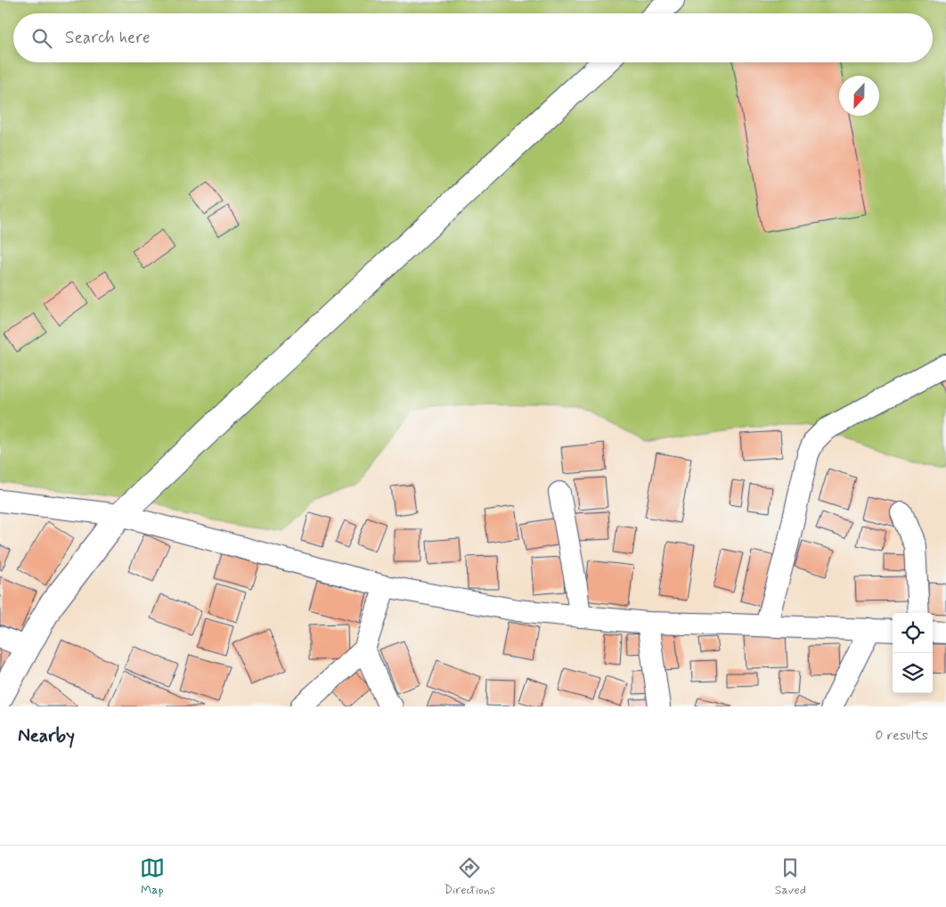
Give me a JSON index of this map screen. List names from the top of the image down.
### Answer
{
  "north": "bottom",
  "page": {
    "search": "Search here",
    "heading": ["Nearby", "0 results"],
    "nav": ["Map", "Directions", "Saved"]
  }
}
